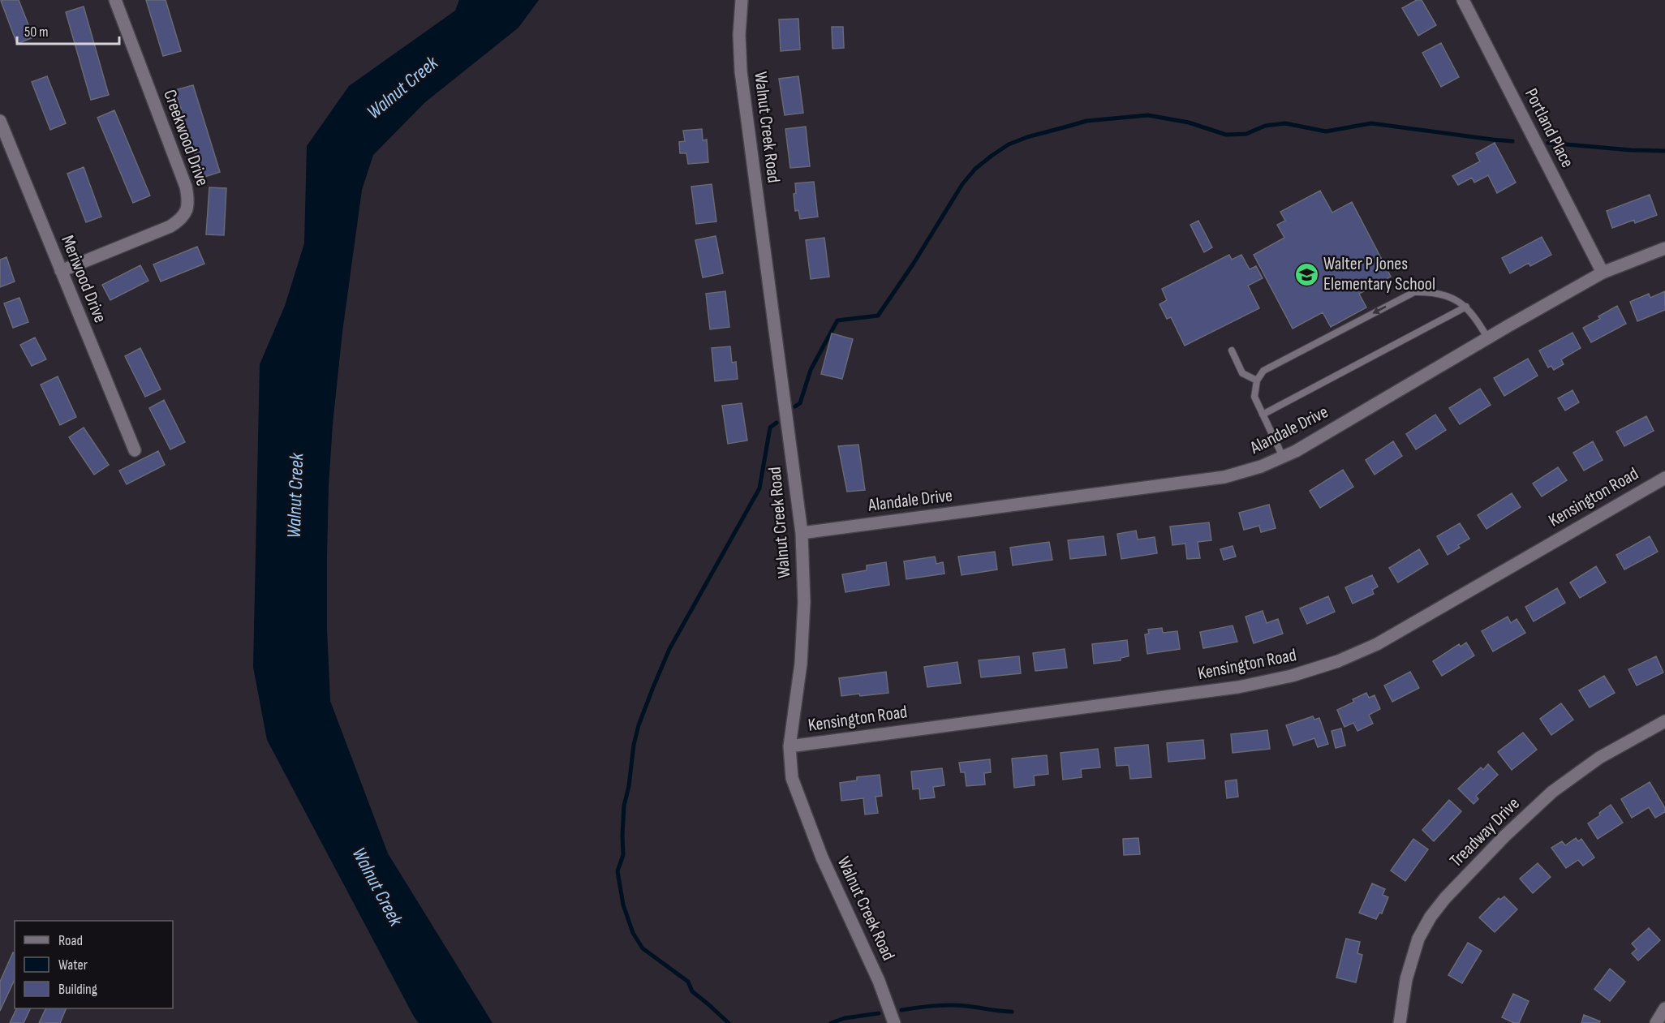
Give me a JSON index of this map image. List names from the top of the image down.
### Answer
{
  "streets": {
    "street": [
      "Walnut Creek Road",
      "Portland Place",
      "Creekwood Drive",
      "Meriwood Drive",
      "Alandale Drive",
      "Kensington Road",
      "Treadway Drive"
    ]
  },
  "crossings": [
    ["Walnut Creek Road", "Alandale Drive"],
    ["Walnut Creek Road", "Kensington Road"],
    ["Portland Place", "Alandale Drive"],
    ["Creekwood Drive", "Meriwood Drive"]
  ],
  "water": ["Walnut Creek"],
  "places": {
    "school or university": ["Walter P Jones Elementary School"]
  },
  "legend": ["Road", "Water", "Building"],
  "scale_bar": "50 m"
}
